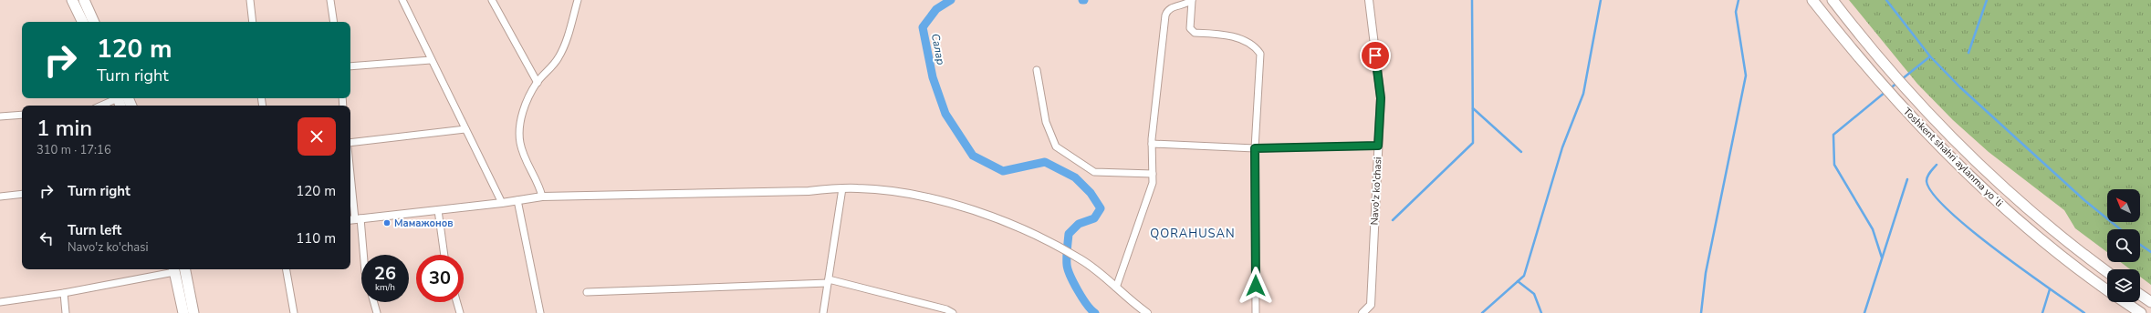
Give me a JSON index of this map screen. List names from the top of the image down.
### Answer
{
  "streets": {
    "main road": ["Toshkent shahri aylanma yoʻli"],
    "street": ["Navo'z ko'chasi"]
  },
  "districts": ["QORAHUSAN"],
  "water": ["Салар"],
  "places": ["Мамажонов"],
  "north": "top left",
  "page": {
    "turn": ["120 m", "Turn right"],
    "heading": ["1 min", "310 m · 17:16"],
    "list": [
      {
        "name": "Turn right",
        "value": "120 m"
      },
      {
        "name": "Turn left",
        "note": "Navo'z ko'chasi",
        "value": "110 m"
      }
    ],
    "speed": "26 km/h",
    "limit": "30"
  }
}
